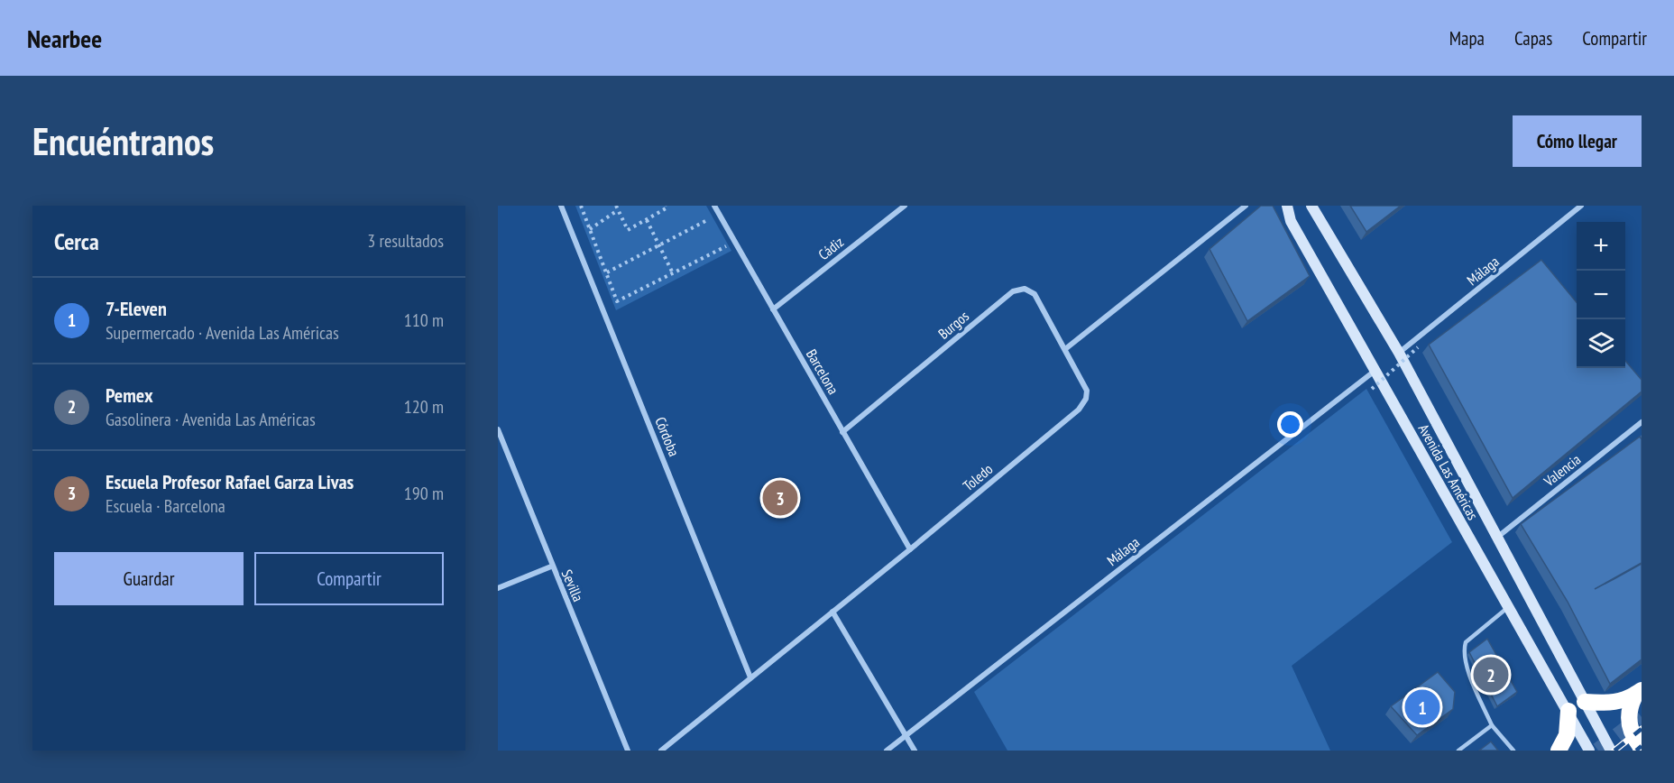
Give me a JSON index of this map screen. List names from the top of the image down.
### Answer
{
  "streets": {
    "main road": ["Avenida Las Américas"],
    "street": [
      "Cádiz",
      "Málaga",
      "Burgos",
      "Barcelona",
      "Córdoba",
      "Valencia",
      "Toledo",
      "Sevilla"
    ]
  },
  "crossings": [
    ["Cádiz", "Barcelona"],
    ["Málaga", "Avenida Las Américas"],
    ["Burgos", "Barcelona"],
    ["Burgos", "Toledo"],
    ["Barcelona", "Toledo"],
    ["Córdoba", "Toledo"],
    ["Valencia", "Avenida Las Américas"]
  ],
  "page": {
    "header": "Nearbee",
    "nav": ["Mapa", "Capas", "Compartir"],
    "buttons": [
      "Cómo llegar",
      ["Guardar", "Compartir"]
    ],
    "title": "Encuéntranos",
    "heading": ["Cerca", "3 resultados"],
    "map_buttons": ["+", "−"],
    "list": [
      {
        "mark": "1",
        "name": "7-Eleven",
        "note": "Supermercado · Avenida Las Américas",
        "value": "110 m"
      },
      {
        "mark": "2",
        "name": "Pemex",
        "note": "Gasolinera · Avenida Las Américas",
        "value": "120 m"
      },
      {
        "mark": "3",
        "name": "Escuela Profesor Rafael Garza Livas",
        "note": "Escuela · Barcelona",
        "value": "190 m"
      }
    ],
    "pins": ["3", "2", "1"]
  }
}
